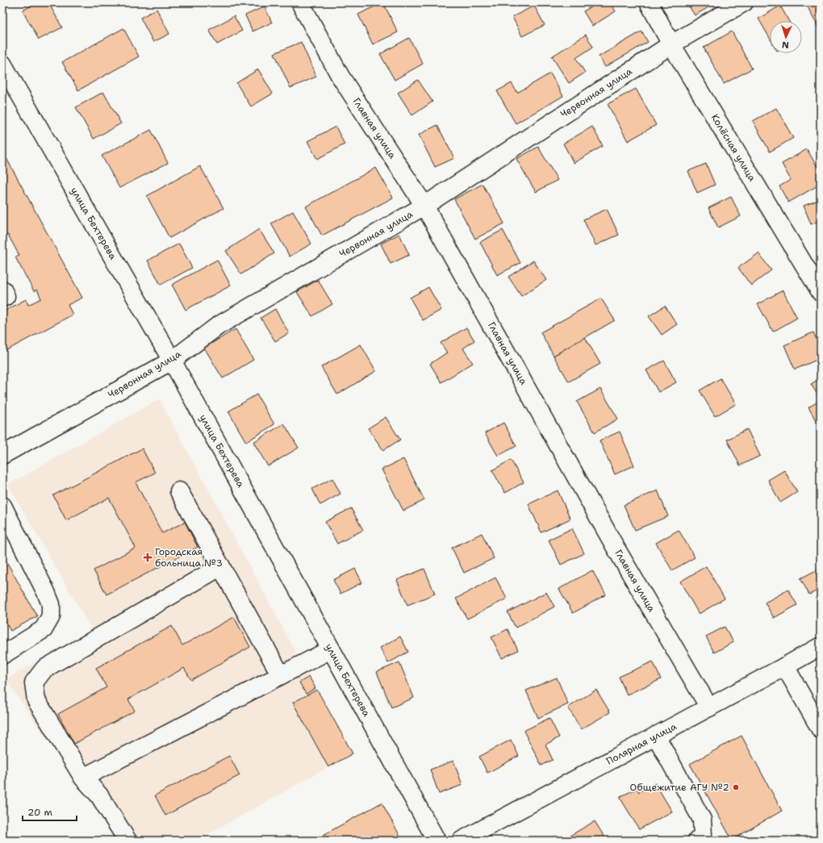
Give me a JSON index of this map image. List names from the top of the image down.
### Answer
{
  "streets": {
    "street": [
      "Червонная улица",
      "Главная улица",
      "Колёсная улица",
      "улица Бехтерева",
      "Полярная улица"
    ]
  },
  "crossings": [
    ["Червонная улица", "Главная улица"],
    ["Червонная улица", "Колёсная улица"],
    ["Червонная улица", "улица Бехтерева"],
    ["Главная улица", "Полярная улица"]
  ],
  "places": {
    "health": ["Городская больница №3"],
    "other": ["Общежитие АГУ №2"]
  },
  "scale_bar": "20 m",
  "north": "bottom"
}
